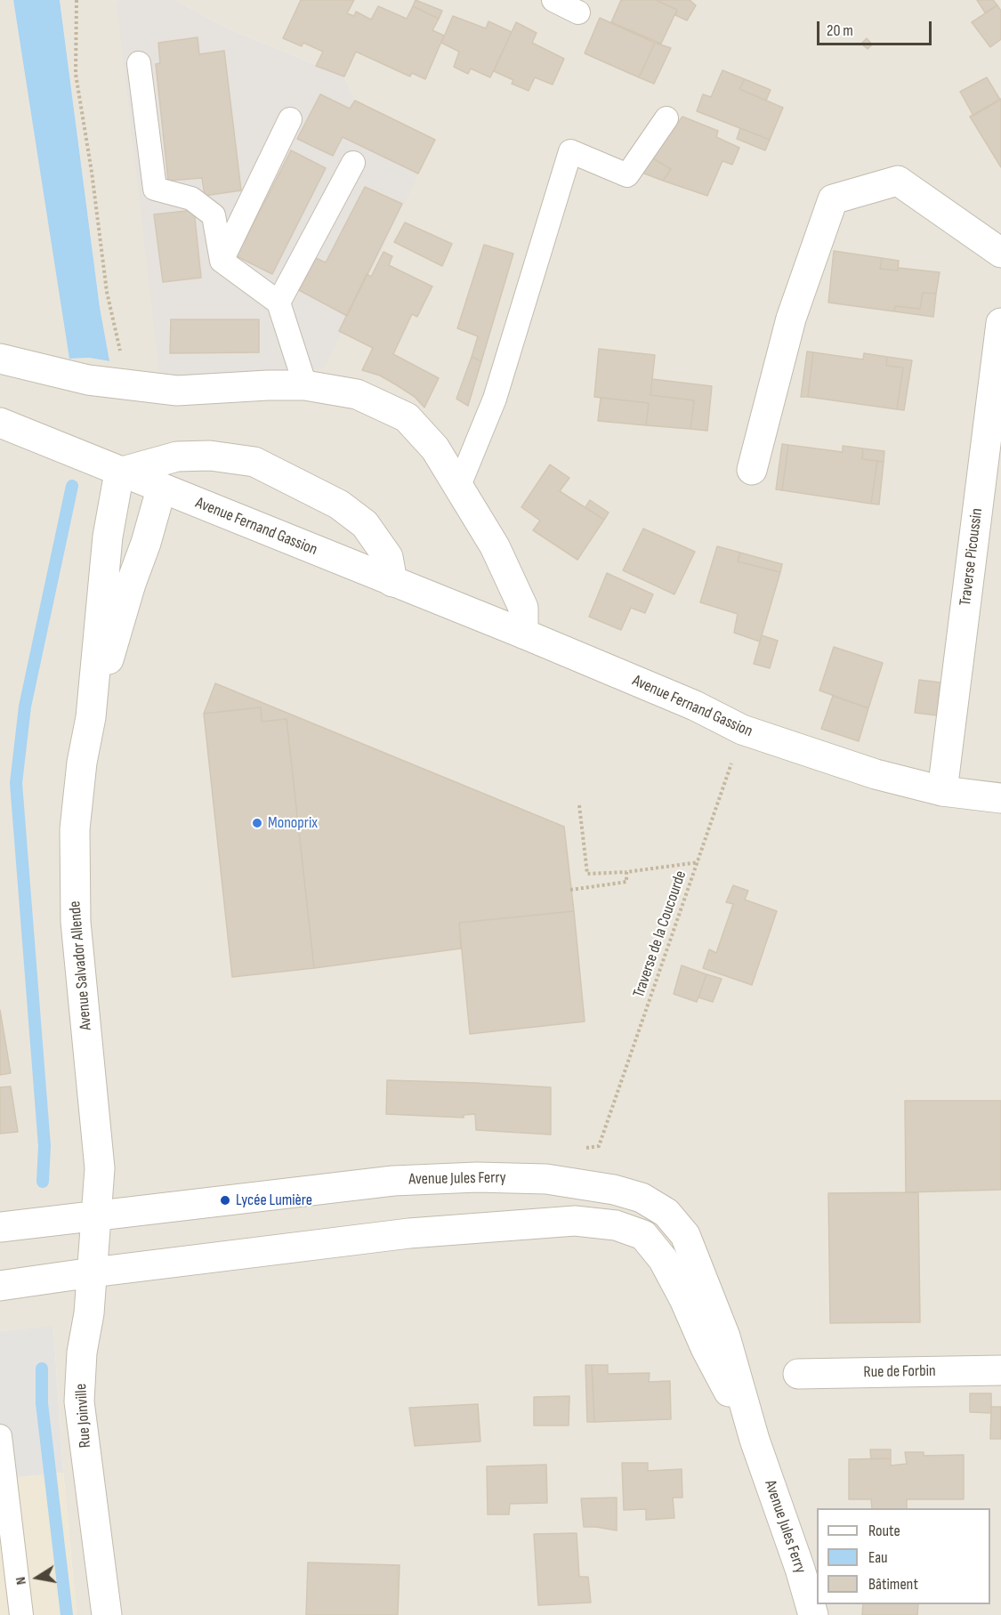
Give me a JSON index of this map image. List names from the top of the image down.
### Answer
{
  "streets": {
    "street": [
      "Avenue Fernand Gassion",
      "Traverse Picoussin",
      "Avenue Salvador Allende",
      "Avenue Jules Ferry",
      "Rue de Forbin",
      "Rue Joinville"
    ],
    "path": ["Traverse de la Coucourde"]
  },
  "crossings": [
    ["Avenue Fernand Gassion", "Traverse Picoussin"],
    ["Avenue Fernand Gassion", "Traverse de la Coucourde"],
    ["Avenue Fernand Gassion", "Avenue Salvador Allende"],
    ["Avenue Salvador Allende", "Avenue Jules Ferry"],
    ["Avenue Salvador Allende", "Rue Joinville"],
    ["Avenue Jules Ferry", "Rue Joinville"]
  ],
  "places": ["Monoprix", "Lycée Lumière"],
  "legend": ["Route", "Eau", "Bâtiment"],
  "scale_bar": "20 m",
  "north": "left"
}
